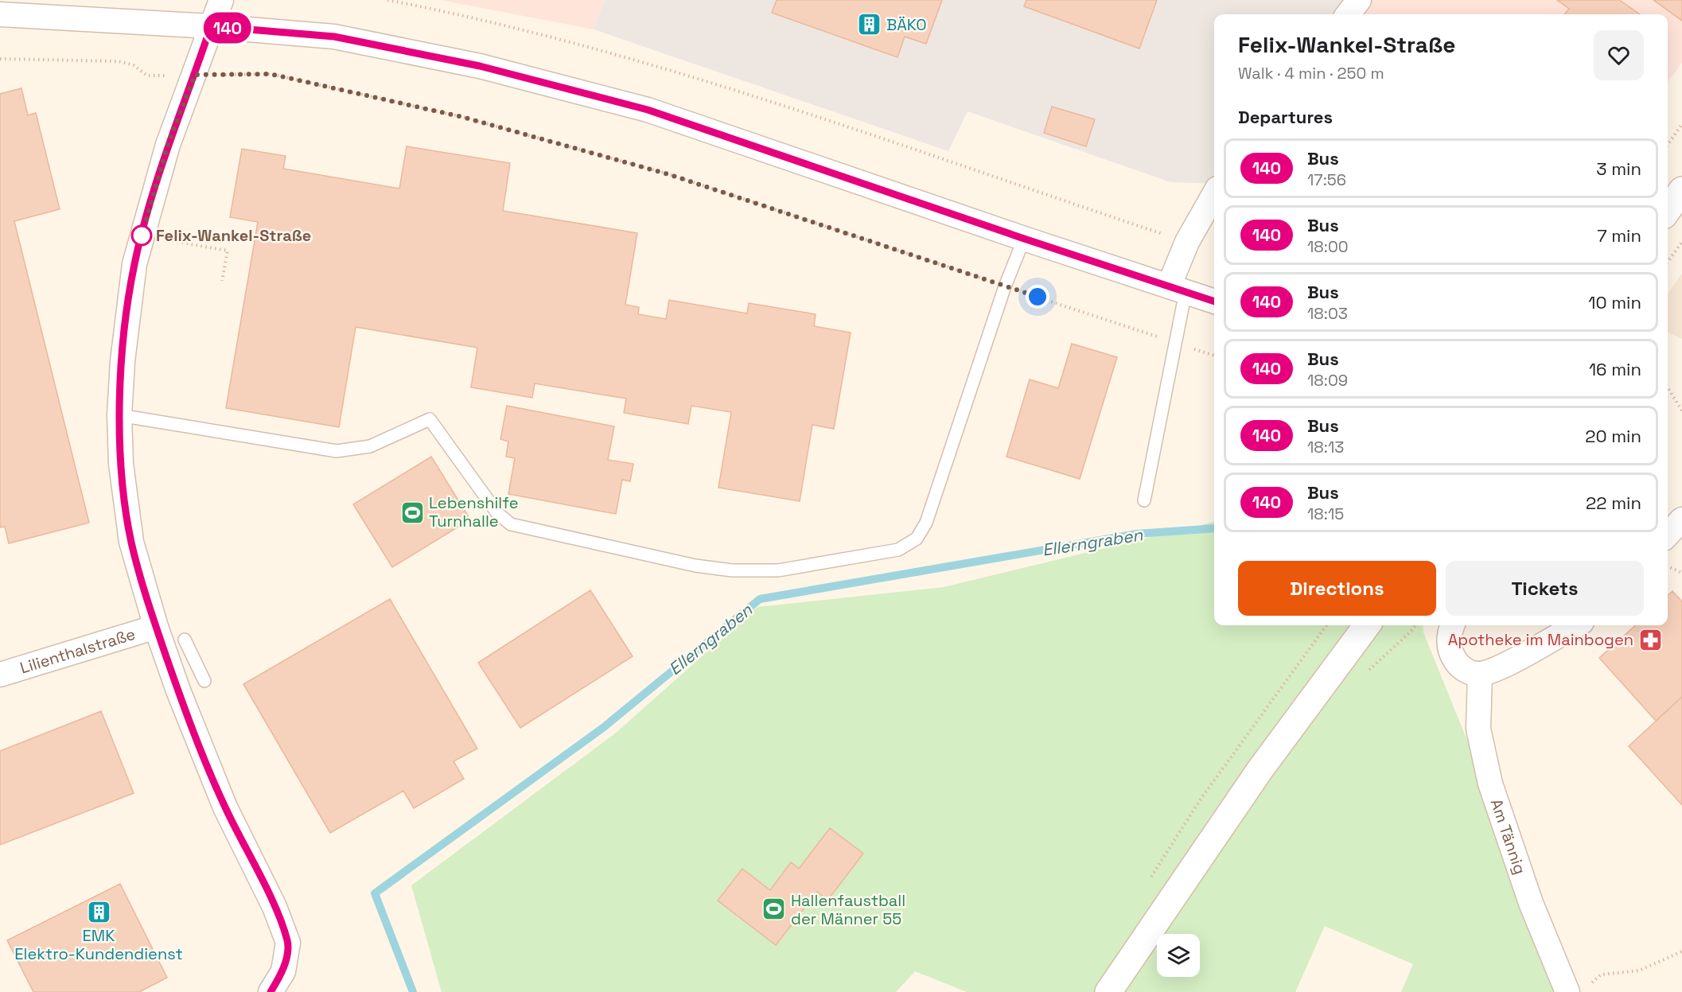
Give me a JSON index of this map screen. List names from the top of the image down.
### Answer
{
  "streets": {
    "street": ["Lilienthalstraße", "Am Tännig"]
  },
  "water": ["Ellerngraben"],
  "places": {
    "building": ["BÄKO", "EMK Elektro-Kundendienst"],
    "other": ["Felix-Wankel-Straße"],
    "sports": ["Lebenshilfe Turnhalle", "Hallenfaustball der Männer 55"],
    "pharmacy": ["Apotheke im Mainbogen"]
  },
  "lines": ["bus line 140"],
  "page": {
    "on_map": "140",
    "heading": [
      ["Felix-Wankel-Straße", "Walk · 4 min · 250 m"],
      "Departures"
    ],
    "list": [
      {
        "mark": "140",
        "name": "Bus",
        "note": "17:56",
        "value": "3 min"
      },
      {
        "mark": "140",
        "name": "Bus",
        "note": "18:00",
        "value": "7 min"
      },
      {
        "mark": "140",
        "name": "Bus",
        "note": "18:03",
        "value": "10 min"
      },
      {
        "mark": "140",
        "name": "Bus",
        "note": "18:09",
        "value": "16 min"
      },
      {
        "mark": "140",
        "name": "Bus",
        "note": "18:13",
        "value": "20 min"
      },
      {
        "mark": "140",
        "name": "Bus",
        "note": "18:15",
        "value": "22 min"
      }
    ],
    "buttons": ["Directions", "Tickets"]
  }
}
